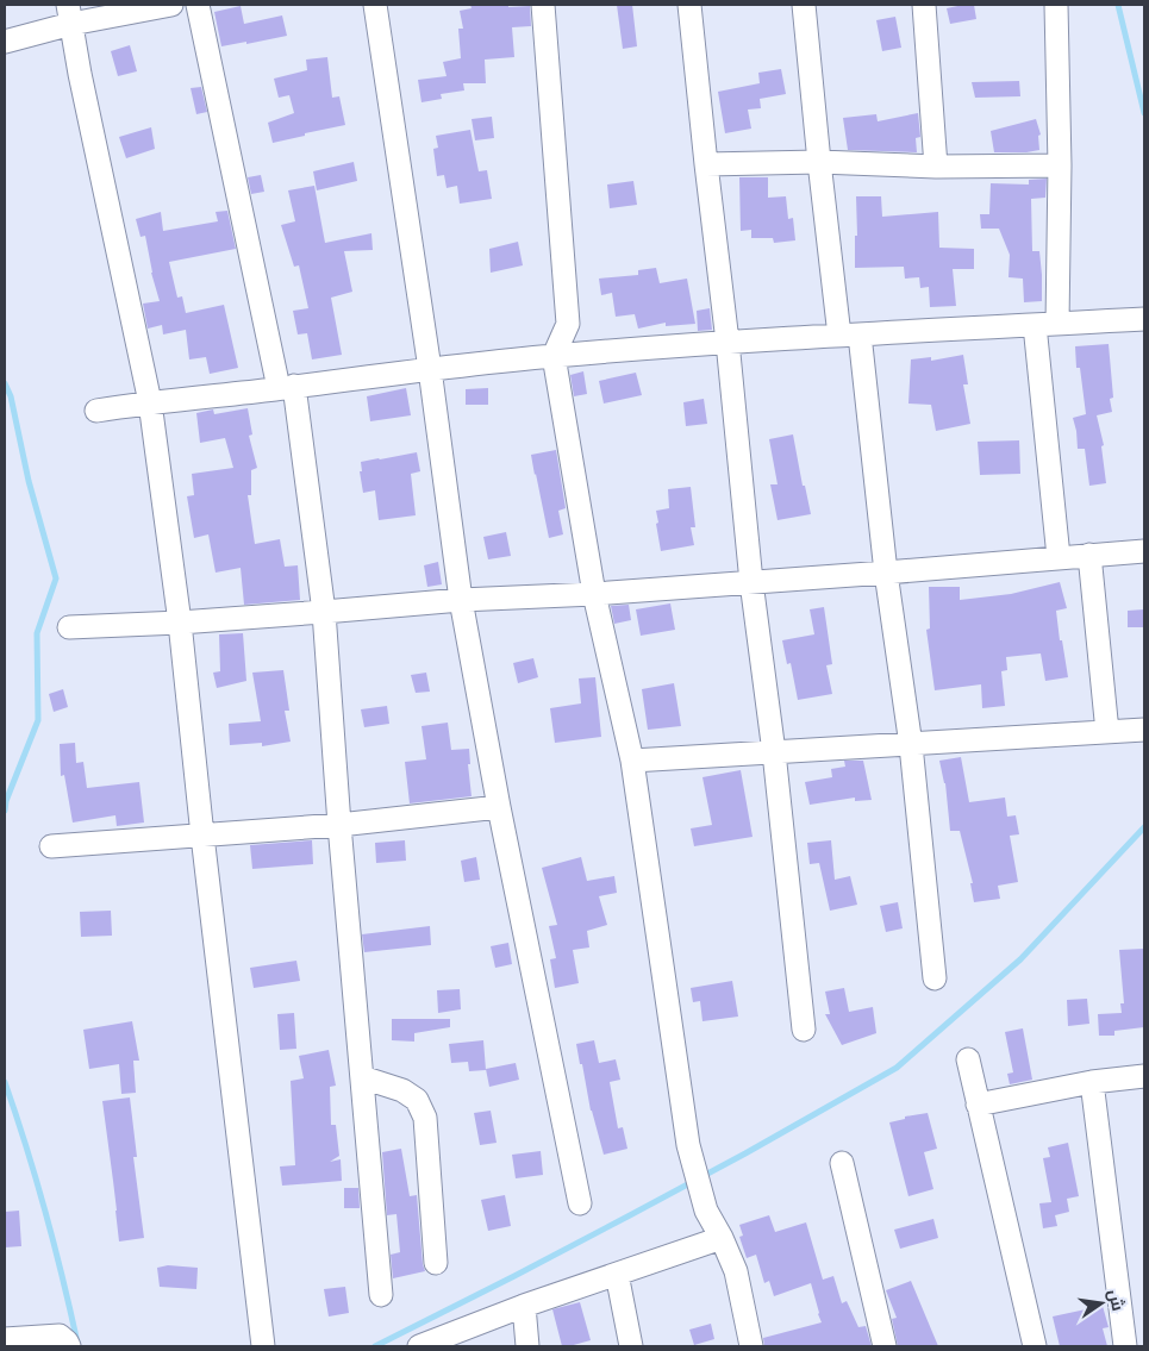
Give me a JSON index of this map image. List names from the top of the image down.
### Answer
{
  "north": "right"
}
